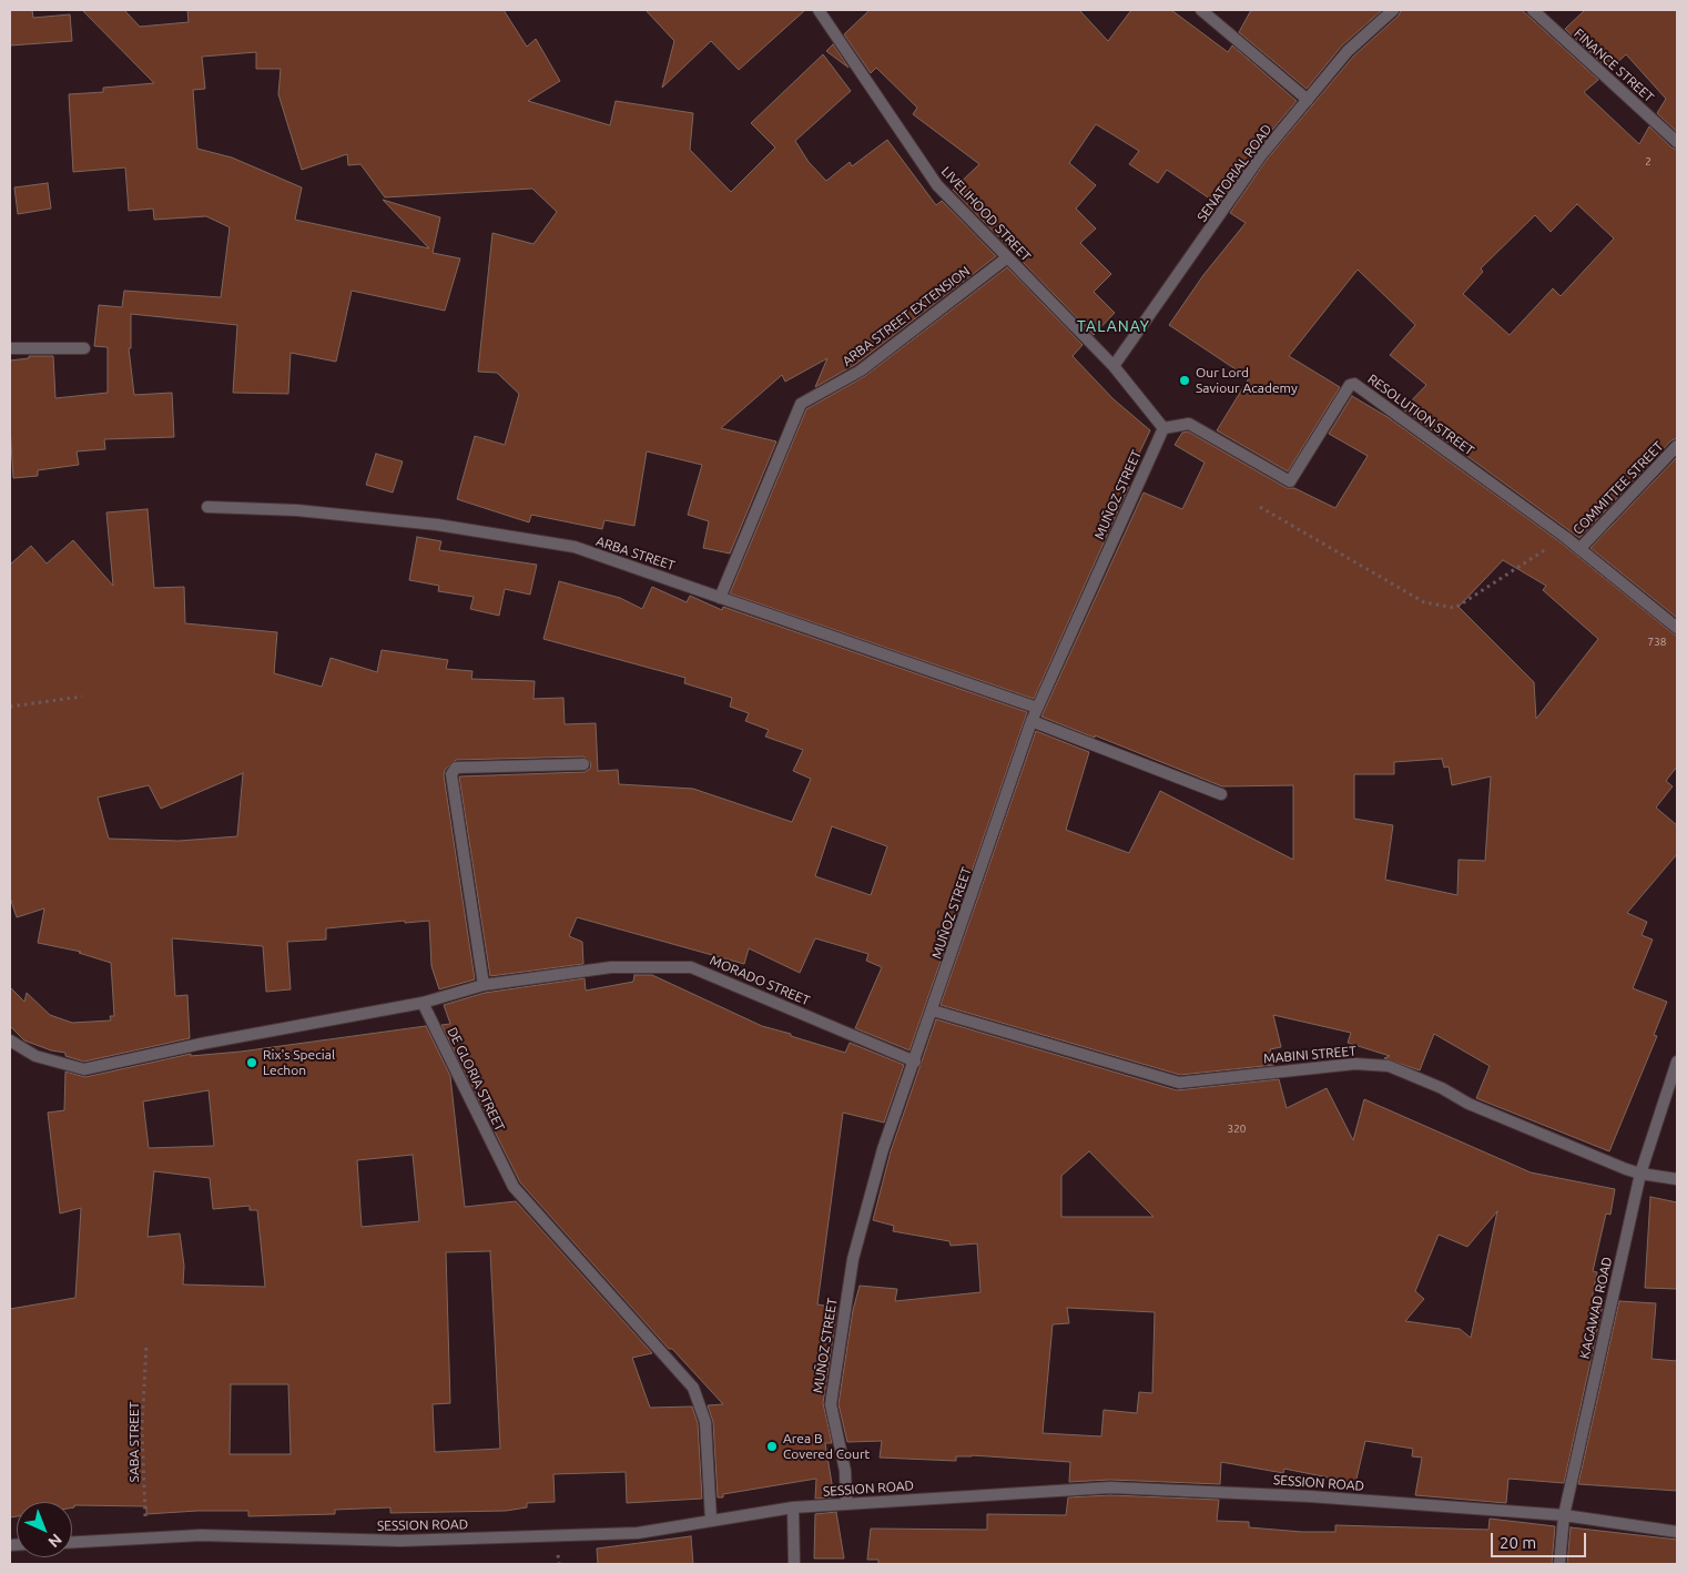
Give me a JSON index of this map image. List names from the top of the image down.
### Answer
{
  "streets": {
    "street": [
      "FINANCE STREET",
      "SENATORIAL ROAD",
      "LIVELIHOOD STREET",
      "ARBA STREET EXTENSION",
      "RESOLUTION STREET",
      "COMMITTEE STREET",
      "MUÑOZ STREET",
      "ARBA STREET",
      "MORADO STREET",
      "MABINI STREET",
      "DE GLORIA STREET",
      "KAGAWAD ROAD",
      "SESSION ROAD"
    ],
    "path": ["SABA STREET"]
  },
  "crossings": [
    ["SENATORIAL ROAD", "LIVELIHOOD STREET"],
    ["LIVELIHOOD STREET", "ARBA STREET EXTENSION"],
    ["ARBA STREET EXTENSION", "ARBA STREET"],
    ["RESOLUTION STREET", "COMMITTEE STREET"],
    ["RESOLUTION STREET", "MUÑOZ STREET"],
    ["MUÑOZ STREET", "ARBA STREET"],
    ["MUÑOZ STREET", "MORADO STREET"],
    ["MUÑOZ STREET", "MABINI STREET"],
    ["MUÑOZ STREET", "SESSION ROAD"],
    ["MORADO STREET", "DE GLORIA STREET"],
    ["MABINI STREET", "KAGAWAD ROAD"],
    ["DE GLORIA STREET", "SESSION ROAD"],
    ["KAGAWAD ROAD", "SESSION ROAD"],
    ["SABA STREET", "SESSION ROAD"]
  ],
  "districts": ["TALANAY"],
  "places": ["Our Lord Saviour Academy", "Rix's Special Lechon", "Area B Covered Court"],
  "house_numbers": ["2", "738", "320"],
  "scale_bar": "20 m",
  "north": "bottom right"
}
